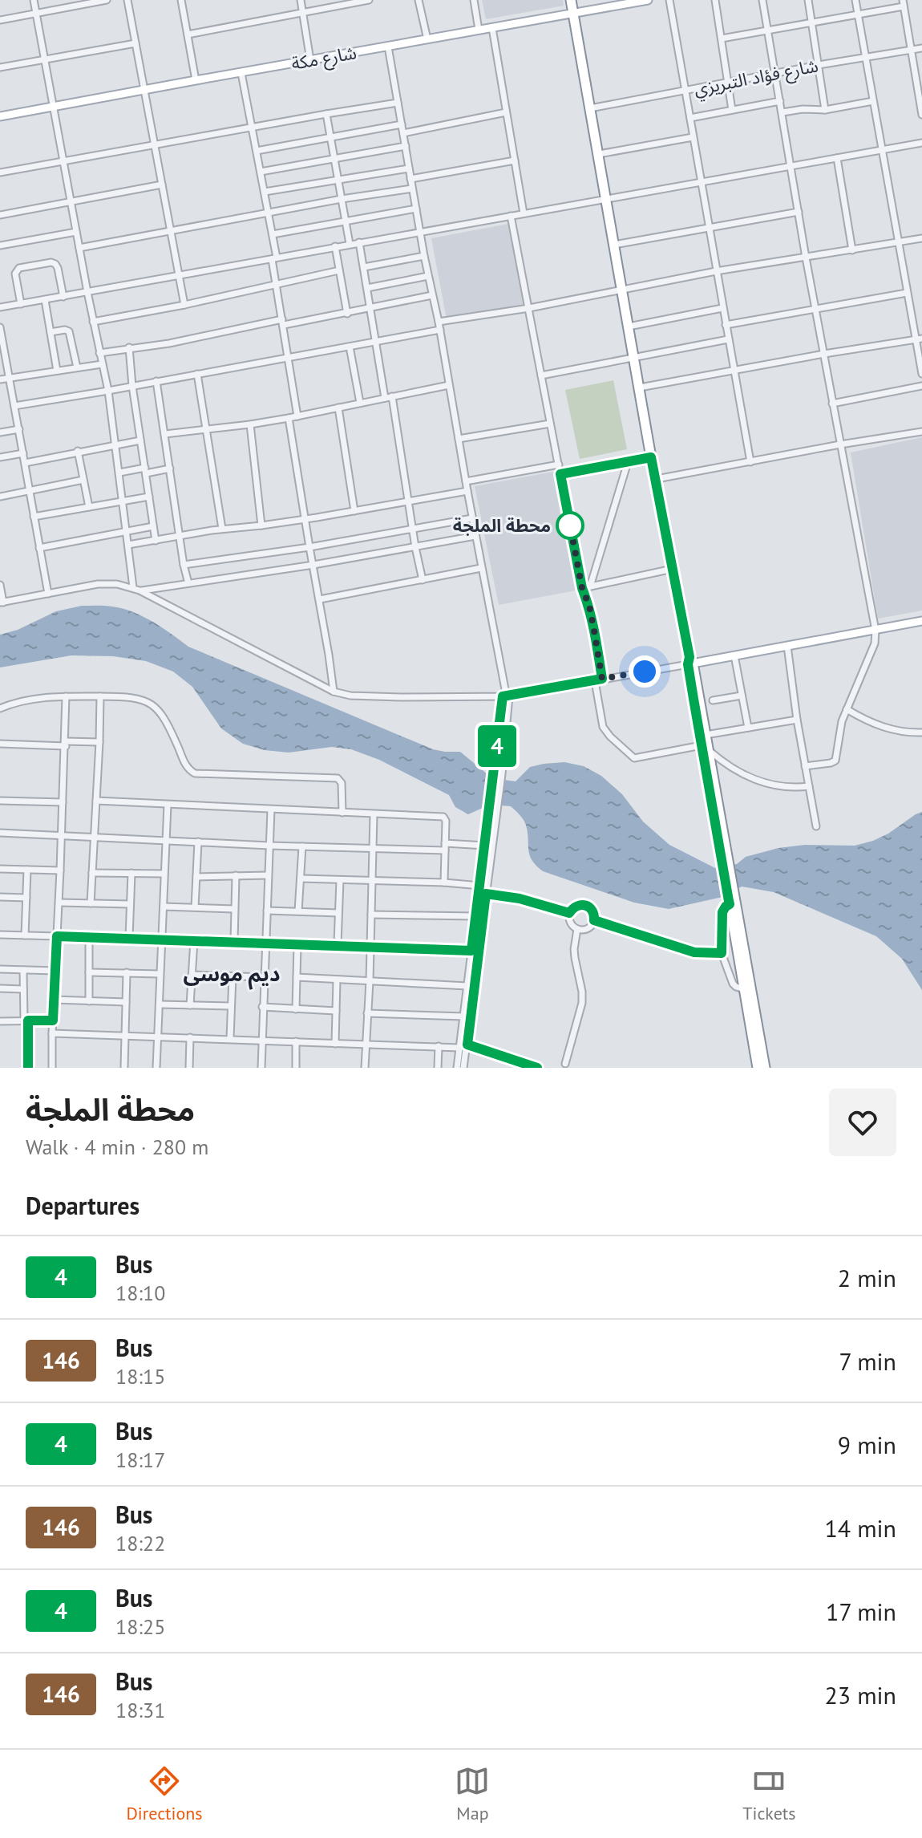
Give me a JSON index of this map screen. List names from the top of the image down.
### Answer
{
  "streets": {
    "main road": ["شارع مكة"],
    "street": ["شارع فؤاد التبريزي"]
  },
  "districts": ["ديم موسى"],
  "places": ["محطة الملجة"],
  "lines": ["bus line 4"],
  "page": {
    "on_map": "4",
    "heading": [
      ["محطة الملجة", "Walk · 4 min · 280 m"],
      "Departures"
    ],
    "list": [
      {
        "mark": "4",
        "name": "Bus",
        "note": "18:10",
        "value": "2 min"
      },
      {
        "mark": "146",
        "name": "Bus",
        "note": "18:15",
        "value": "7 min"
      },
      {
        "mark": "4",
        "name": "Bus",
        "note": "18:17",
        "value": "9 min"
      },
      {
        "mark": "146",
        "name": "Bus",
        "note": "18:22",
        "value": "14 min"
      },
      {
        "mark": "4",
        "name": "Bus",
        "note": "18:25",
        "value": "17 min"
      },
      {
        "mark": "146",
        "name": "Bus",
        "note": "18:31",
        "value": "23 min"
      }
    ],
    "tabs": ["Directions", "Map", "Tickets"]
  }
}
